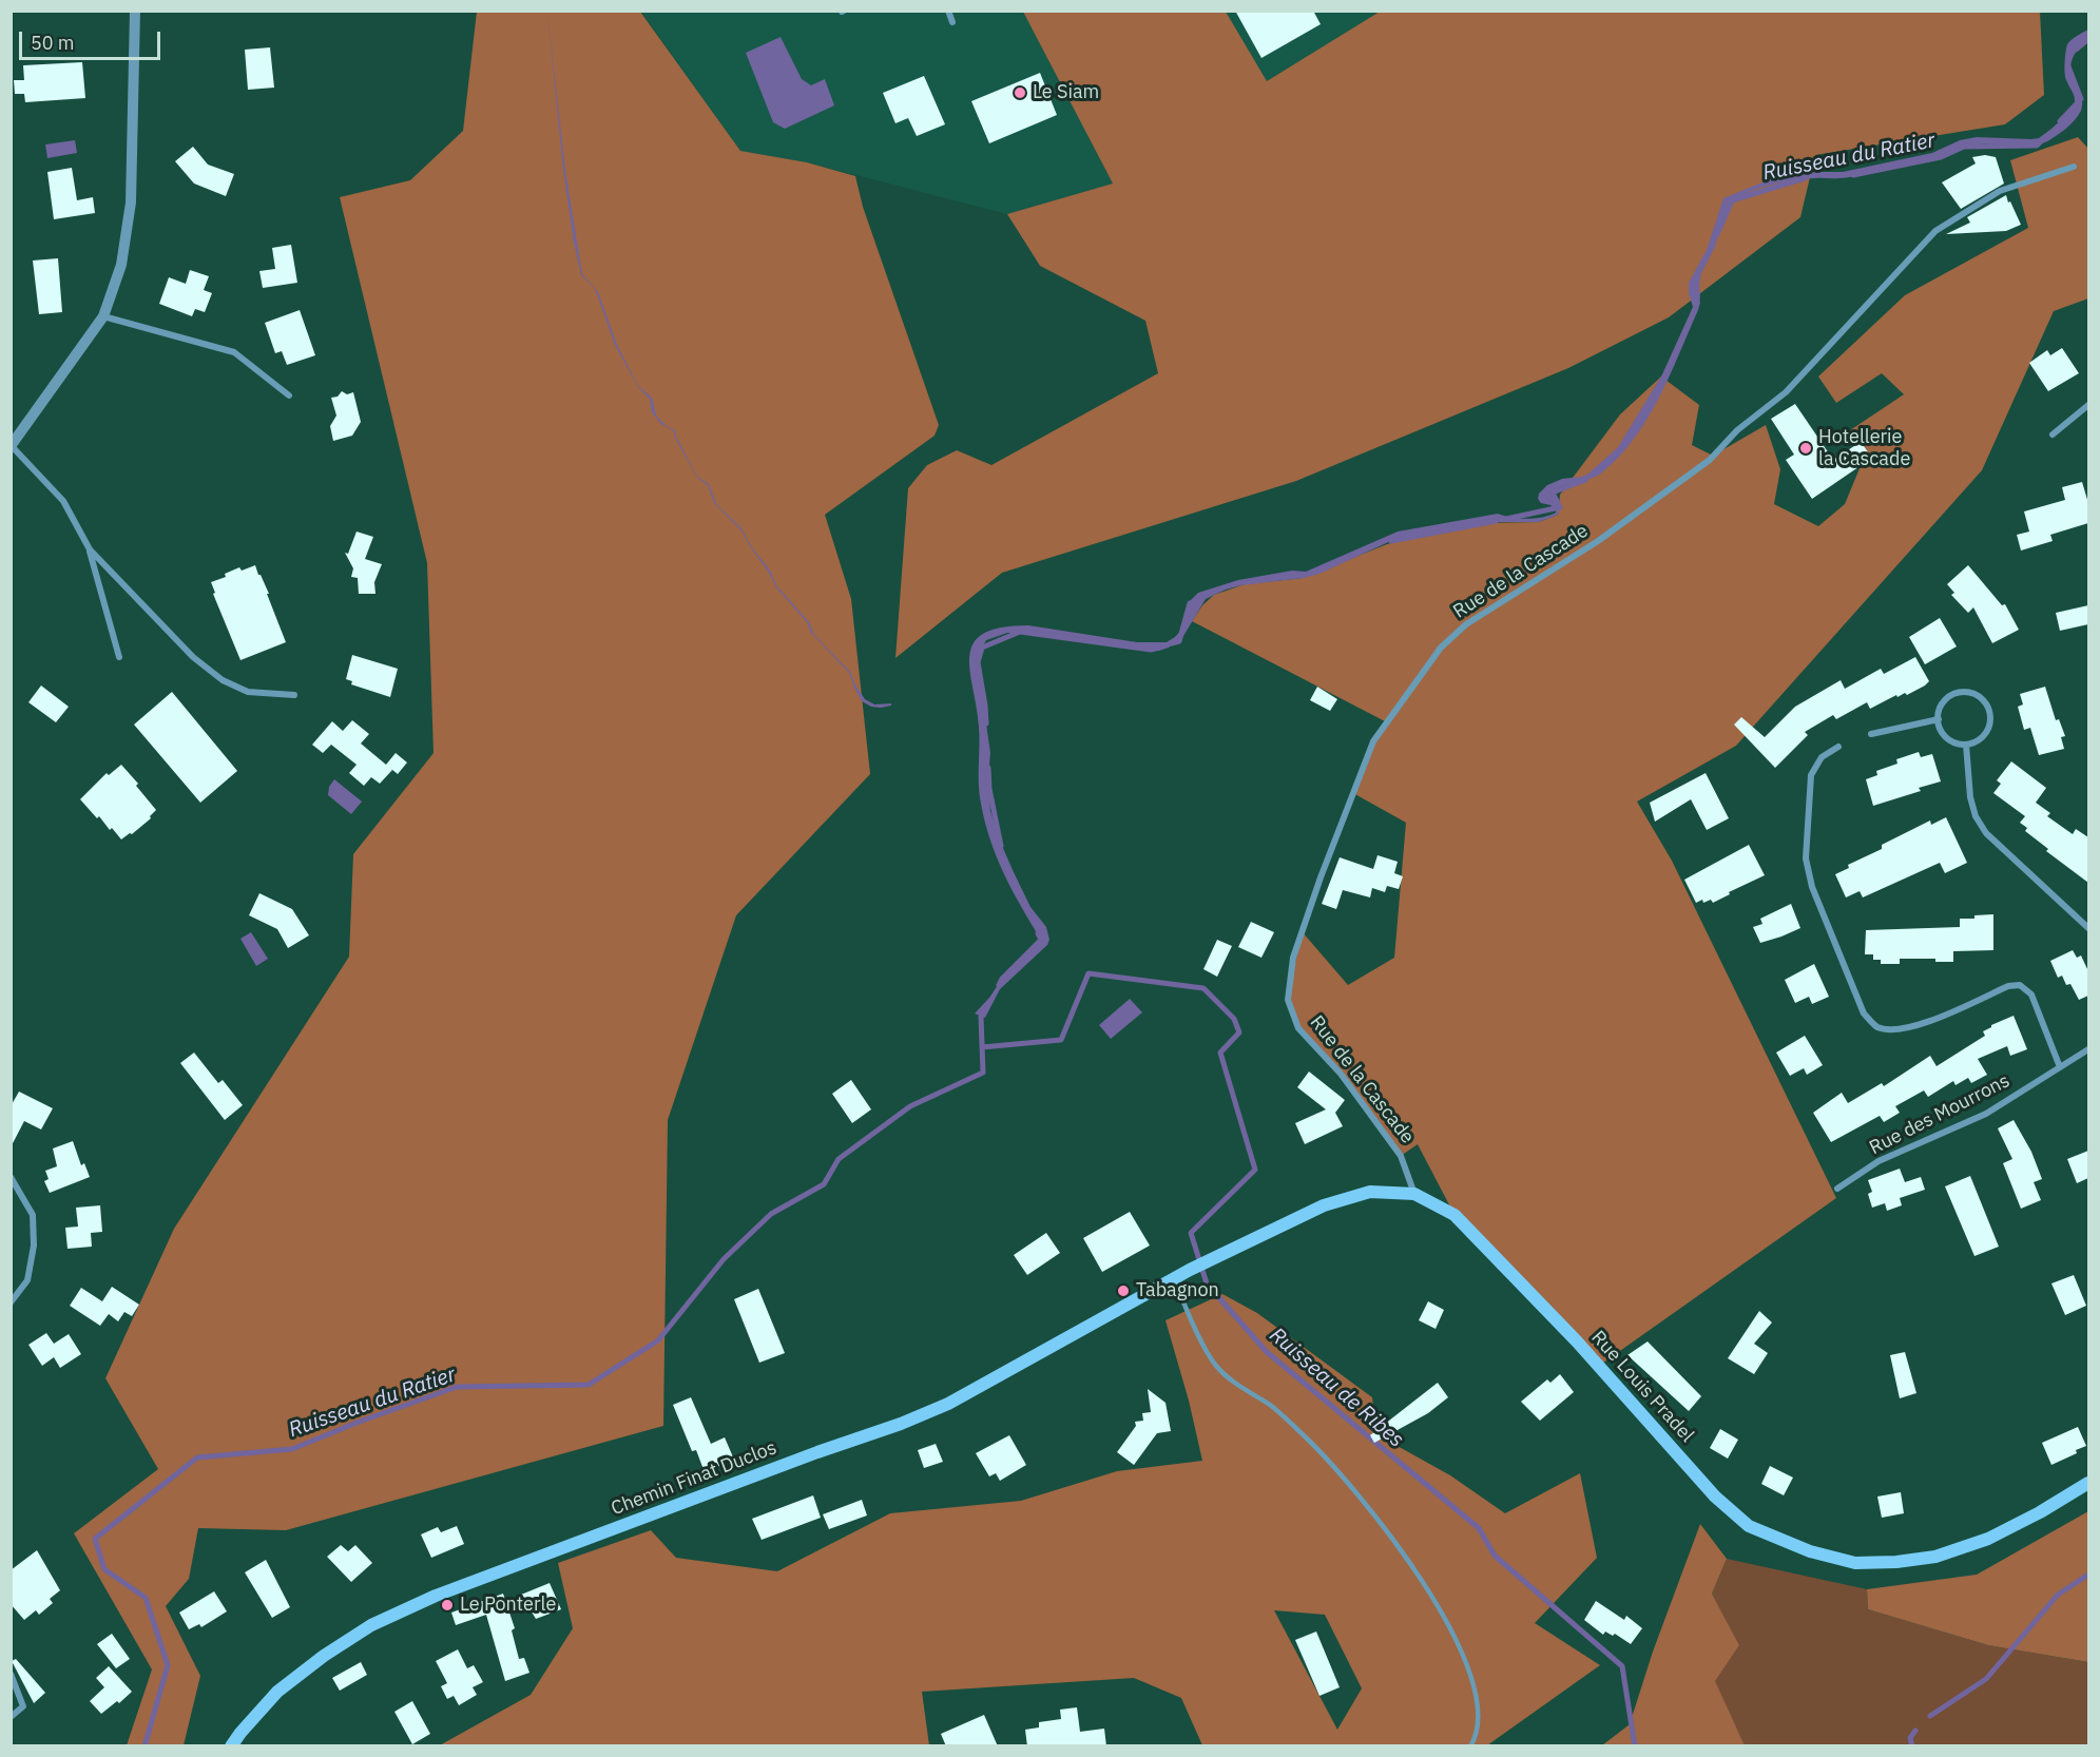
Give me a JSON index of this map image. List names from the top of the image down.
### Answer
{
  "streets": {
    "main road": ["Rue Louis Pradel", "Chemin Finat Duclos"],
    "street": ["Rue de la Cascade", "Rue des Mourrons"]
  },
  "crossings": [
    ["Rue de la Cascade", "Rue Louis Pradel"],
    ["Rue Louis Pradel", "Chemin Finat Duclos"]
  ],
  "water": ["Ruisseau du Ratier", "Ruisseau de Ribes"],
  "places": [
    "Le Siam",
    "Hotellerie la Cascade",
    "Tabagnon",
    "Le Ponterle"
  ],
  "scale_bar": "50 m"
}
